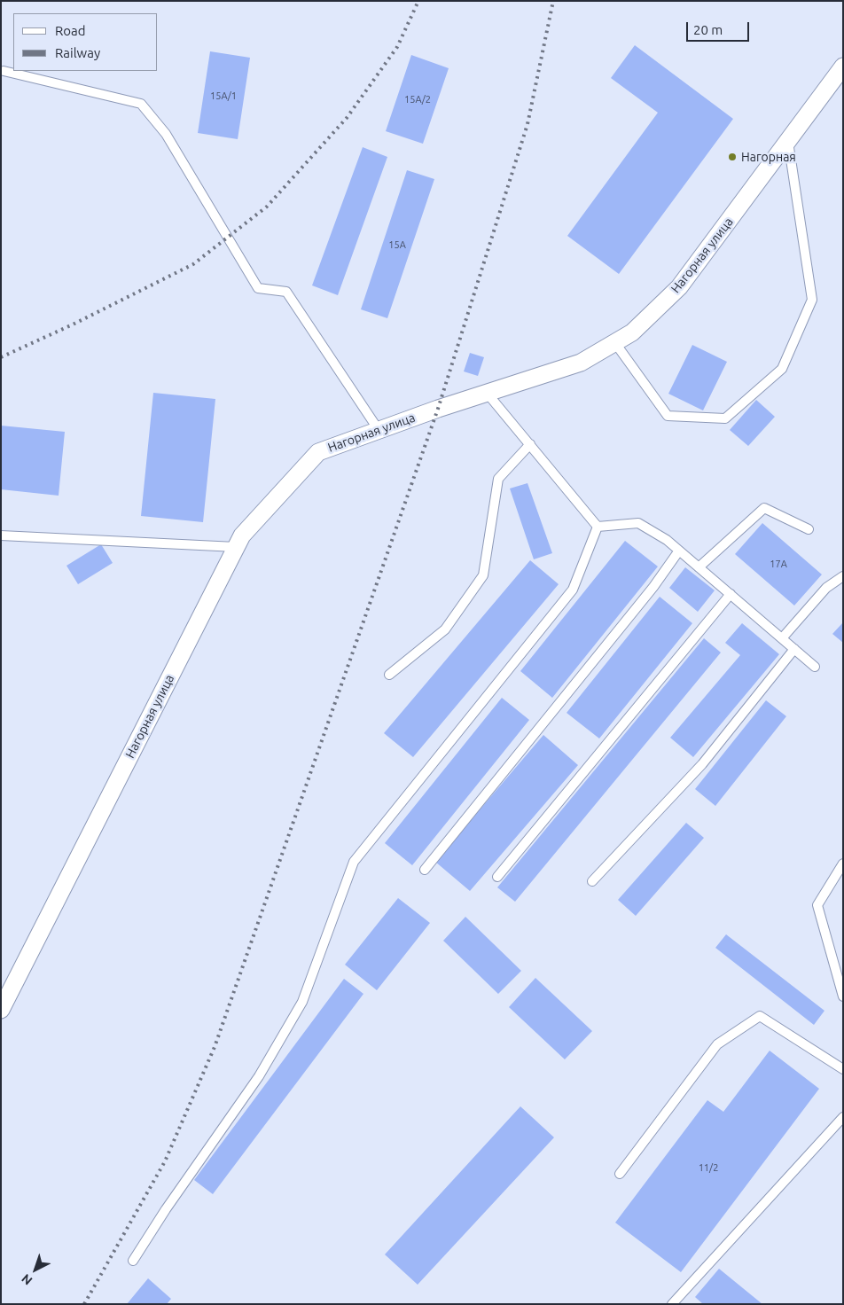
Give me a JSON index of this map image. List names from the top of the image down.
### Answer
{
  "streets": {
    "street": ["Нагорная улица"]
  },
  "places": ["Нагорная"],
  "house_numbers": [
    "15А/1",
    "15А/2",
    "15А",
    "17А",
    "11/2"
  ],
  "legend": ["Road", "Railway"],
  "scale_bar": "20 m",
  "north": "bottom left"
}
